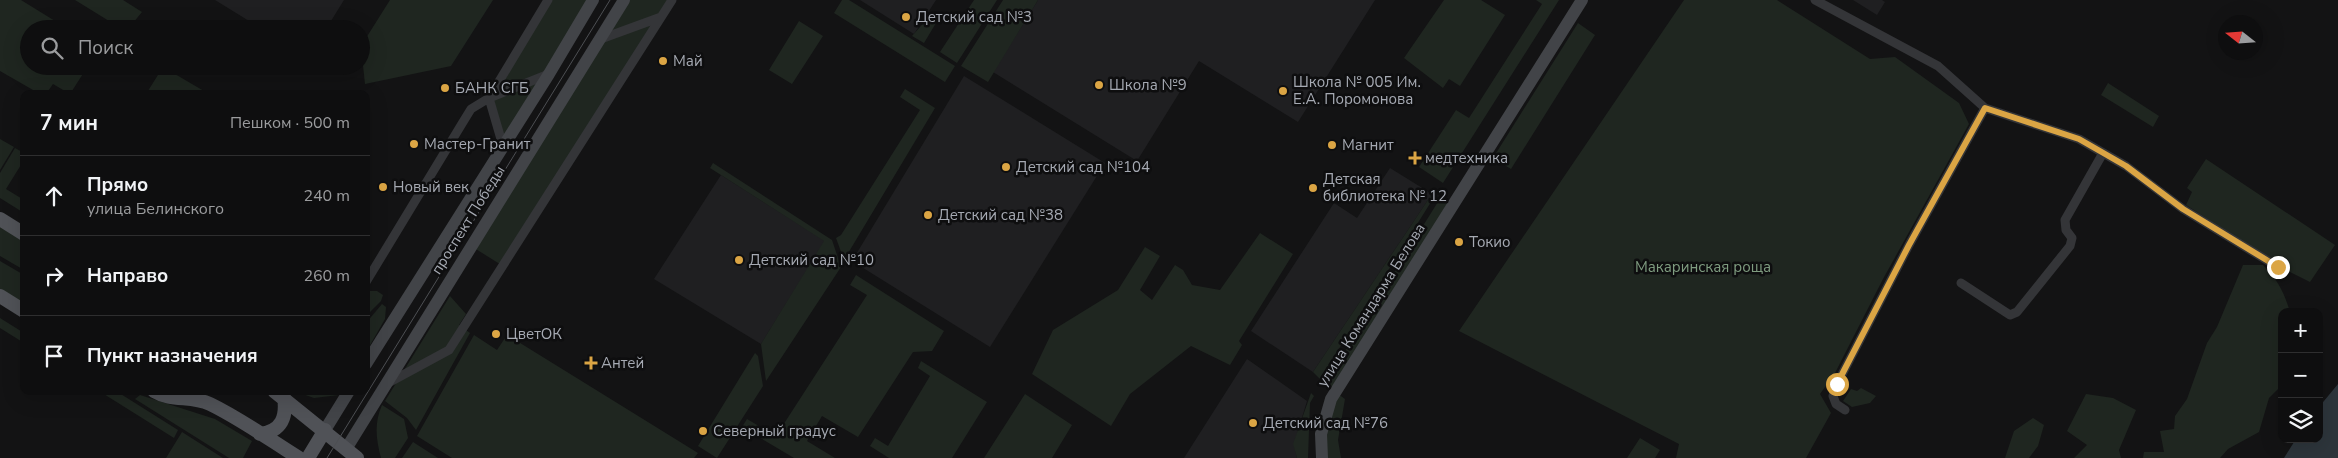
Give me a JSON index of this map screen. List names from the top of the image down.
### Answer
{
  "streets": {
    "main road": ["проспект Победы", "улица Командарма Белова"]
  },
  "parks": ["Макаринская роща"],
  "places": {
    "other": [
      "Детский сад №3",
      "Май",
      "Школа №9",
      "БАНК СГБ",
      "Школа № 005 Им. Е.А. Поромонова",
      "Мастер-Гранит",
      "Магнит",
      "Детский сад №104",
      "Новый век",
      "Детская библиотека № 12",
      "Детский сад №38",
      "Токио",
      "Детский сад №10",
      "ЦветОК",
      "Детский сад №76",
      "Северный градус"
    ],
    "health": ["медтехника", "Антей"]
  },
  "north": "left",
  "page": {
    "search": "Поиск",
    "heading": ["7 мин", "Пешком · 500 m"],
    "list": [
      ["Прямо", "улица Белинского", "240 m"],
      ["Направо", "260 m"],
      "Пункт назначения"
    ],
    "map_buttons": ["+", "−"]
  }
}
